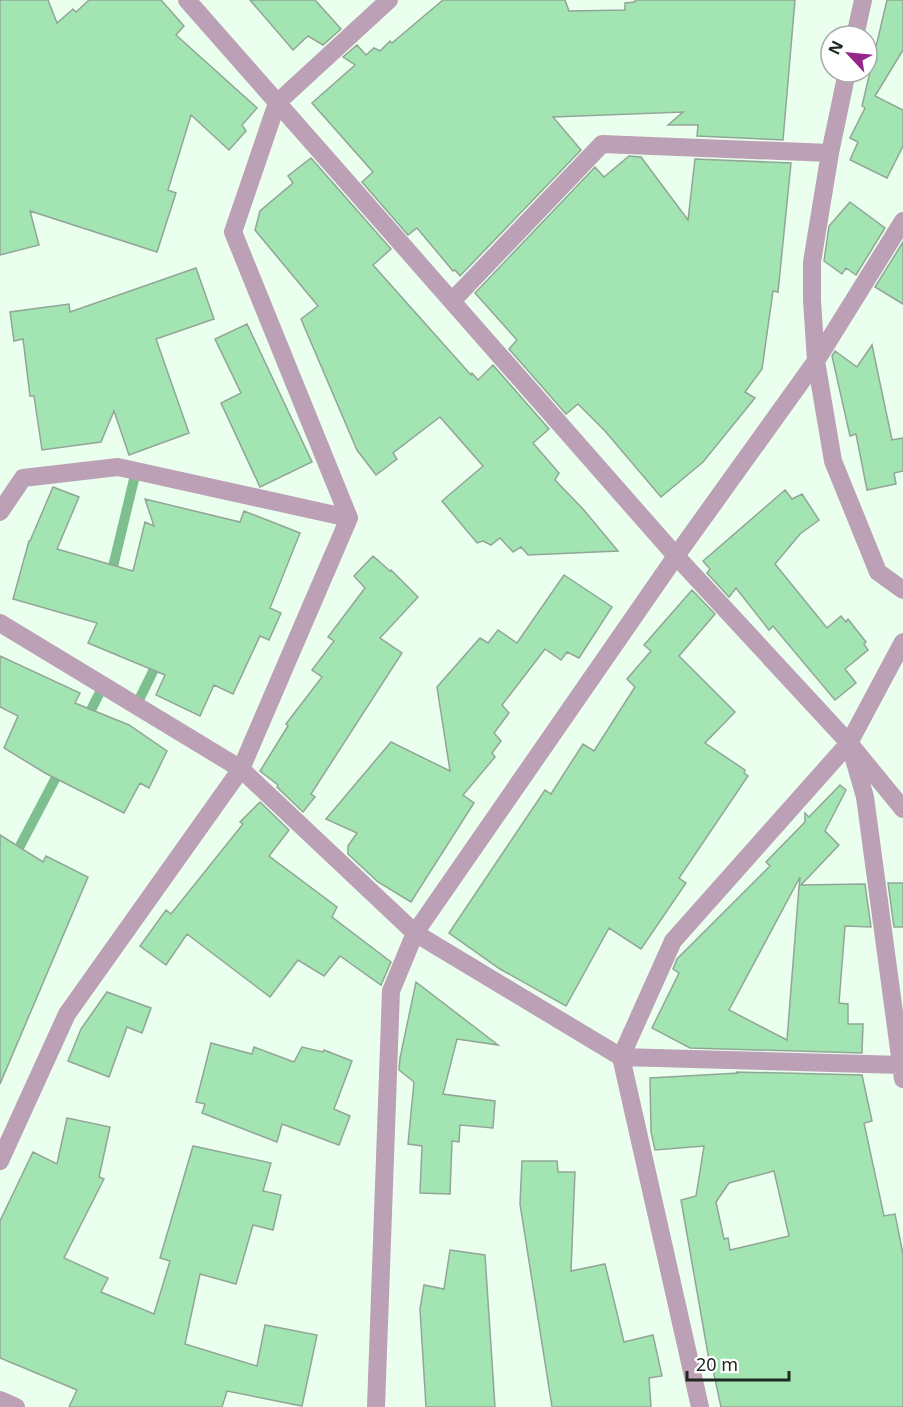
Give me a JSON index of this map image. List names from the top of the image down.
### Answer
{
  "scale_bar": "20 m",
  "north": "top left"
}
